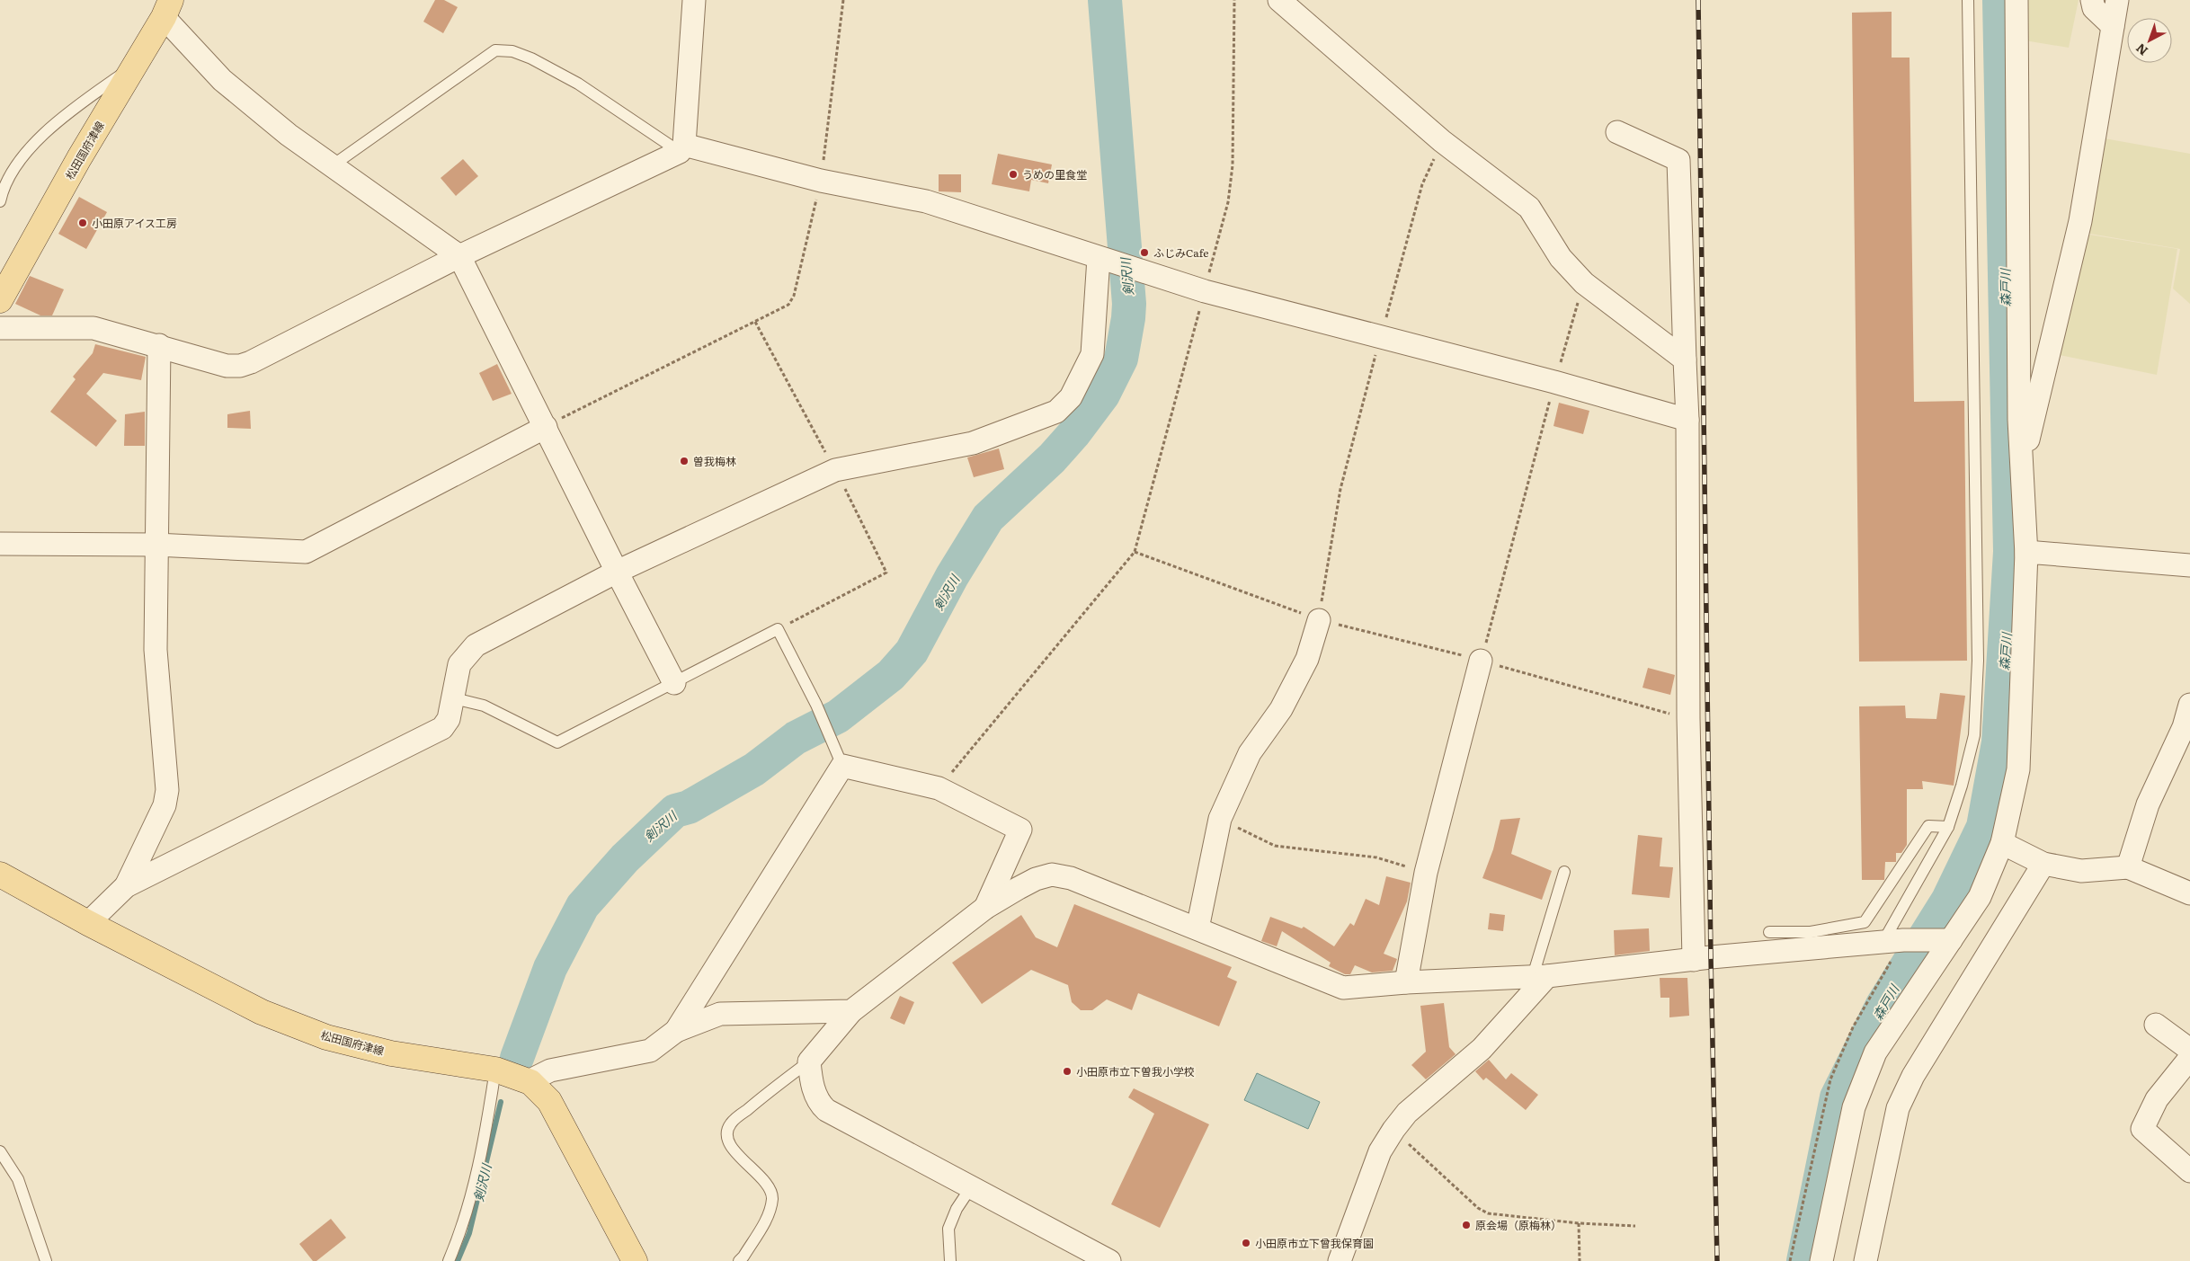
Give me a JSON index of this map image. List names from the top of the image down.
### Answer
{
  "streets": {
    "main road": ["松田国府津線"]
  },
  "water": ["剣沢川", "森戸川"],
  "places": [
    "うめの里食堂",
    "小田原アイス工房",
    "ふじみCafe",
    "曽我梅林",
    "小田原市立下曽我小学校",
    "原会場（原梅林）",
    "小田原市立下曾我保育園"
  ],
  "north": "bottom left"
}
